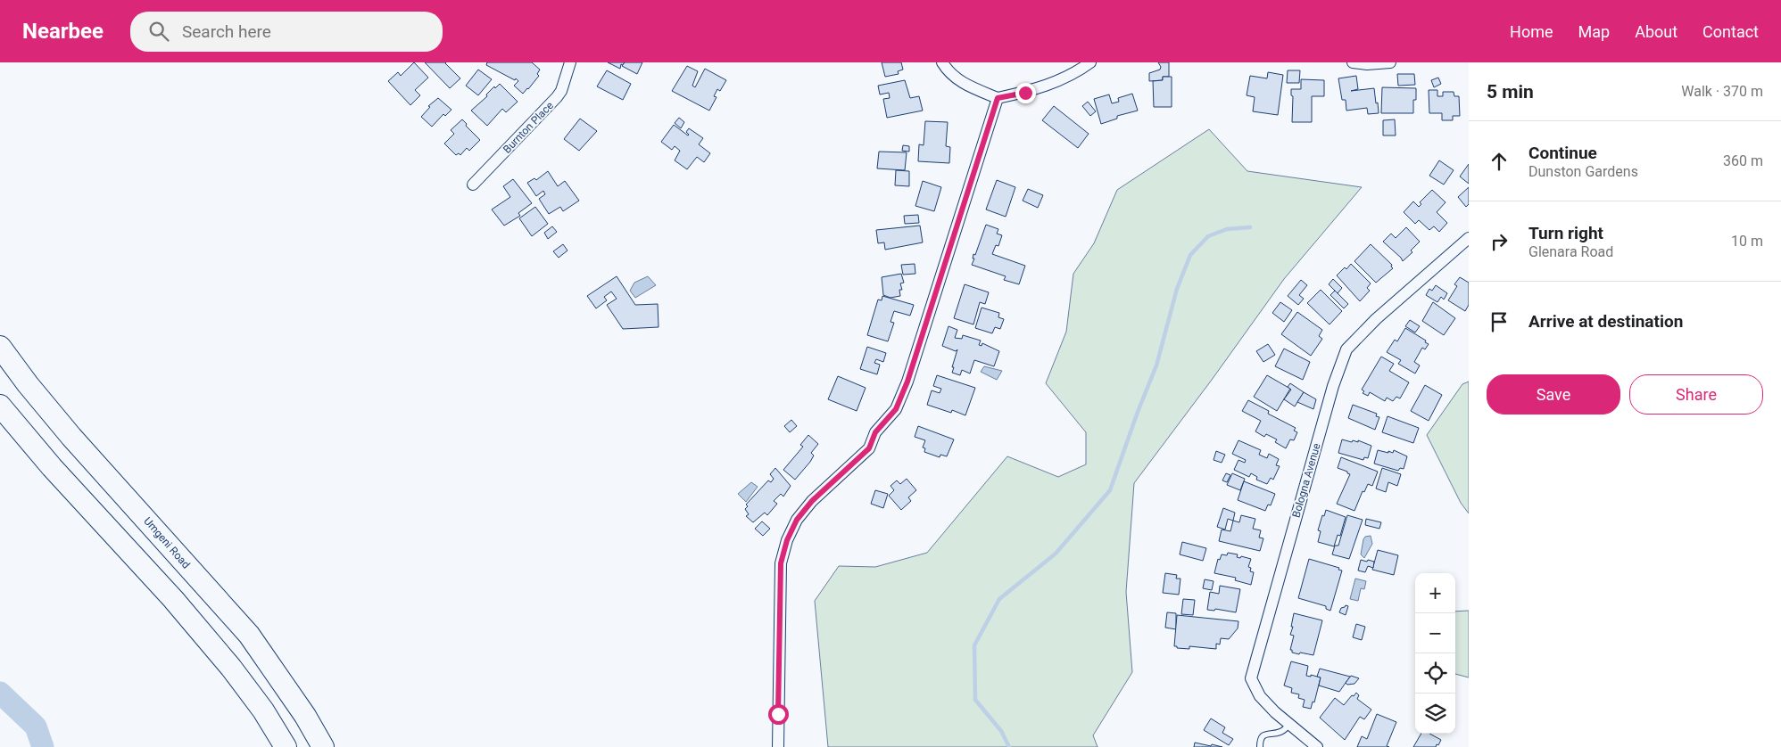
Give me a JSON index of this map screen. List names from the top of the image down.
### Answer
{
  "streets": {
    "highway": ["Umgeni Road"],
    "street": ["Burnton Place", "Bologna Avenue"]
  },
  "page": {
    "header": "Nearbee",
    "search": "Search here",
    "nav": [
      "Home",
      "Map",
      "About",
      "Contact"
    ],
    "heading": ["5 min", "Walk · 370 m"],
    "list": [
      ["Continue", "Dunston Gardens", "360 m"],
      ["Turn right", "Glenara Road", "10 m"],
      "Arrive at destination"
    ],
    "buttons": ["Save", "Share"],
    "map_buttons": ["+", "−"]
  }
}
